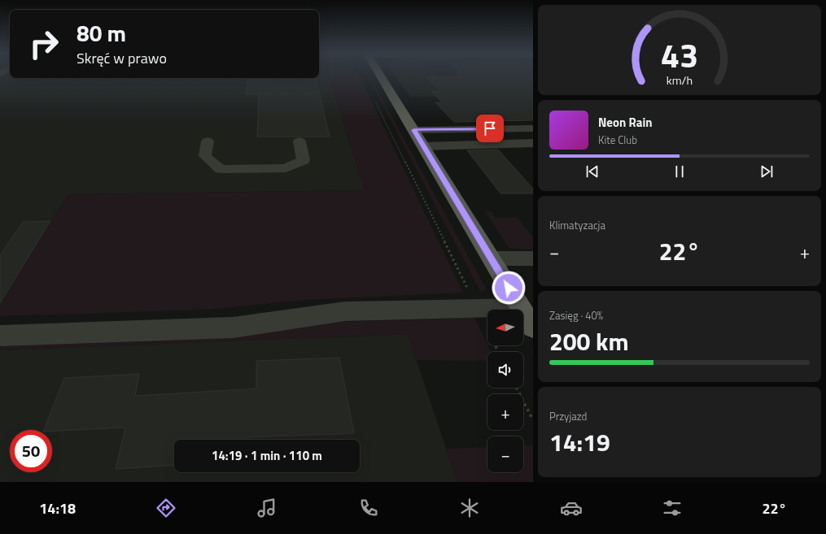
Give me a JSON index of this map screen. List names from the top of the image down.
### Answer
{
  "north": "left",
  "page": {
    "turn": ["80 m", "Skręć w prawo"],
    "song": ["Neon Rain", "Kite Club"],
    "tile": [
      "Klimatyzacja",
      ["Zasięg · 40%", "200 km"],
      ["Przyjazd", "14:19"]
    ],
    "heat": ["−", "22°", "+"],
    "map_buttons": ["+", "−"],
    "limit": "50",
    "trip": "14:19 · 1 min · 110 m",
    "tabs": ["14:18", "22°"],
    "gauge": ["43", "km/h"]
  }
}
